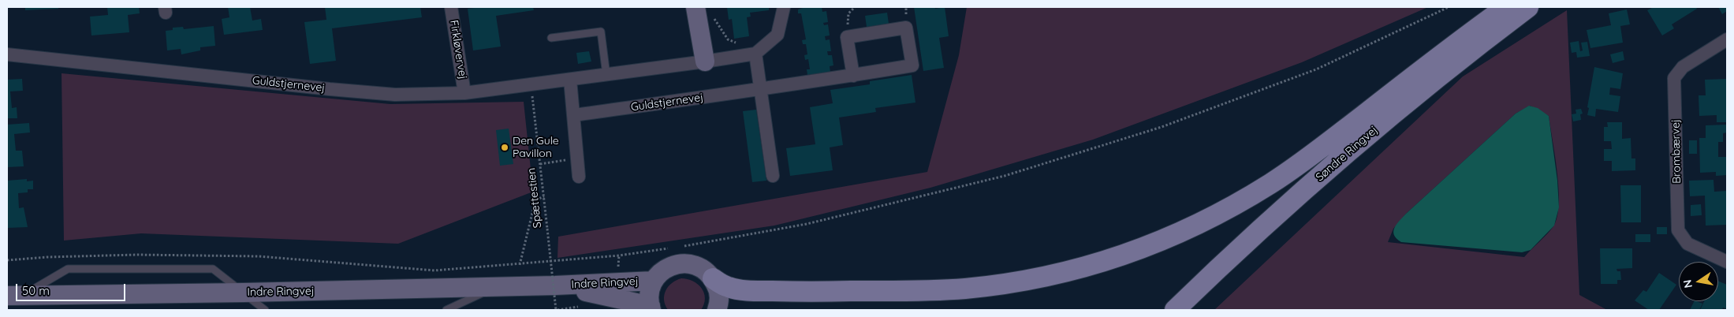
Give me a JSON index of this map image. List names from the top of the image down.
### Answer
{
  "streets": {
    "main road": ["Søndre Ringvej"],
    "street": [
      "Firkløvervej",
      "Guldstjernevej",
      "Brombærvej",
      "Indre Ringvej"
    ],
    "path": ["Spættestien"]
  },
  "crossings": [
    ["Firkløvervej", "Guldstjernevej"],
    ["Guldstjernevej", "Spættestien"]
  ],
  "places": ["Den Gule Pavillon"],
  "scale_bar": "50 m",
  "north": "left"
}
